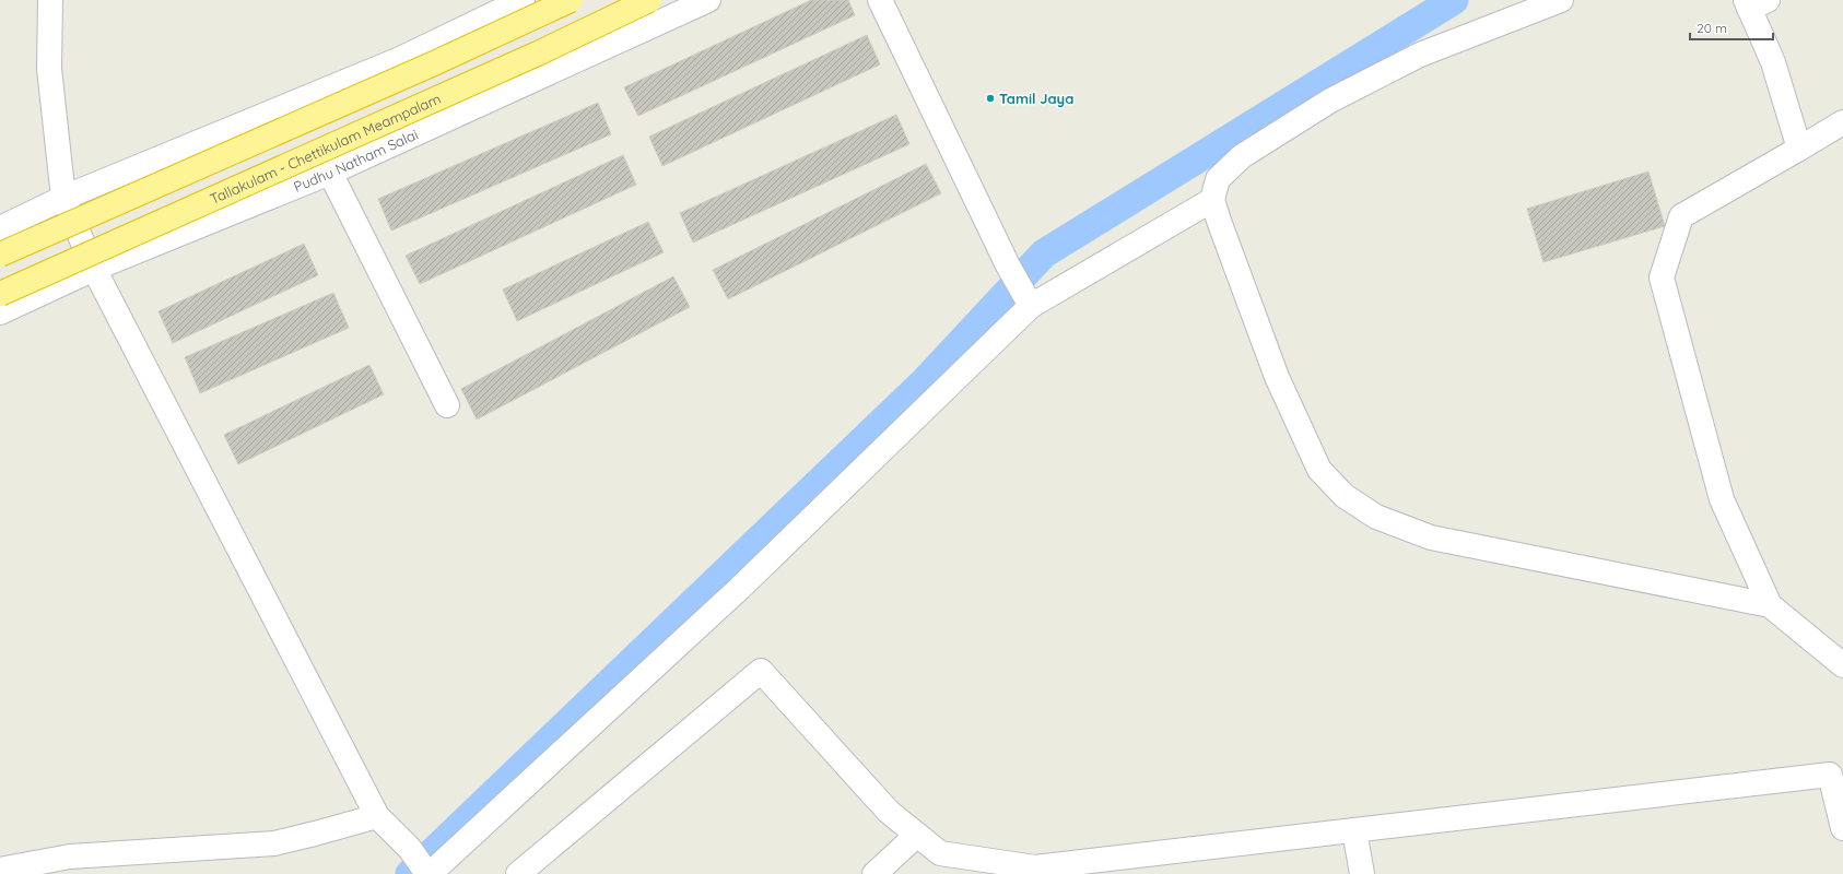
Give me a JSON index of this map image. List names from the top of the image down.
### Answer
{
  "streets": {
    "highway": ["Tallakulam - Chettikulam Meampalam"],
    "street": ["Pudhu Natham Salai"]
  },
  "places": ["Tamil Jaya"],
  "scale_bar": "20 m"
}
